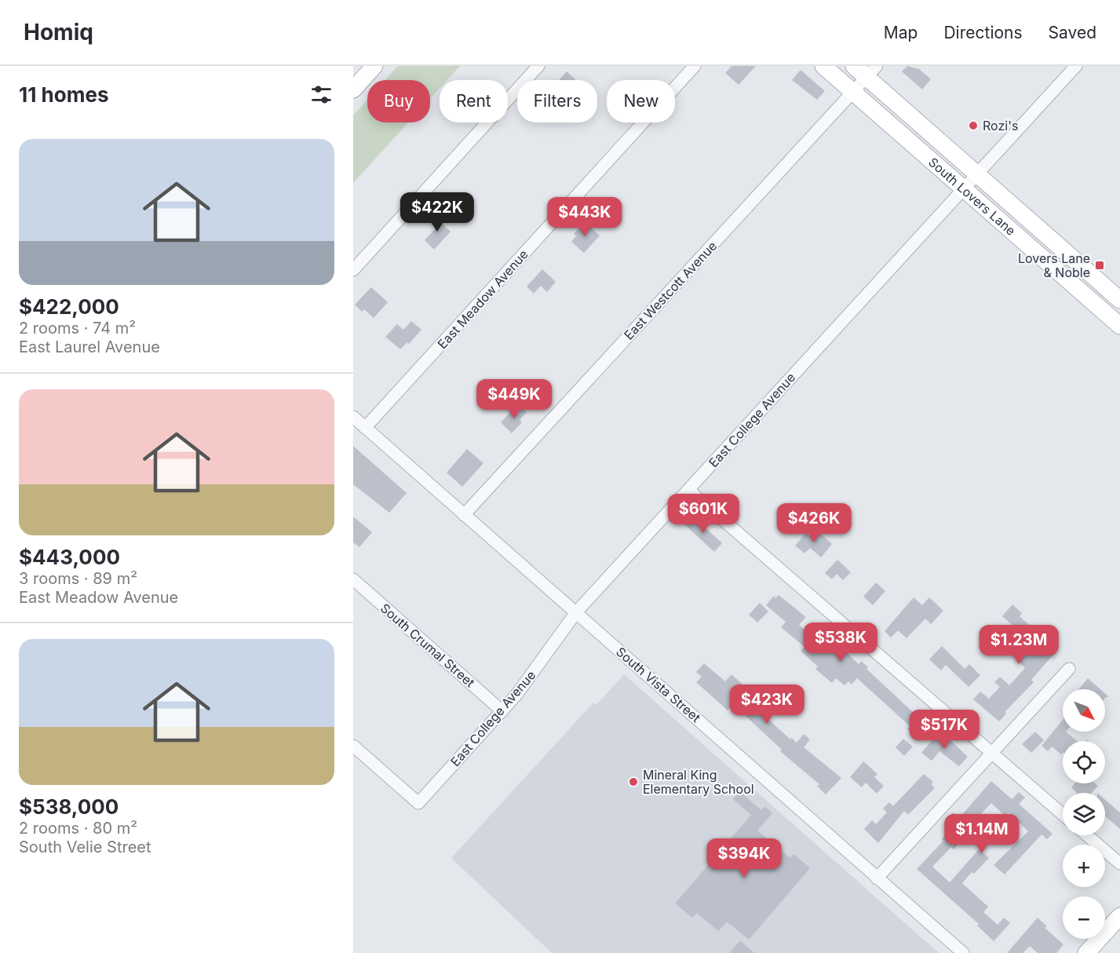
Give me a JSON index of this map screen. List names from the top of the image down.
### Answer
{
  "streets": {
    "main road": ["South Lovers Lane"],
    "street": [
      "East Westcott Avenue",
      "East Meadow Avenue",
      "East College Avenue",
      "South Crumal Street",
      "South Vista Street"
    ]
  },
  "crossings": [
    ["South Lovers Lane", "East Westcott Avenue"],
    ["South Lovers Lane", "East College Avenue"],
    ["East Westcott Avenue", "South Vista Street"],
    ["East Meadow Avenue", "South Vista Street"],
    ["East College Avenue", "South Crumal Street"],
    ["East College Avenue", "South Vista Street"]
  ],
  "places": {
    "other": ["Rozi's", "Mineral King Elementary School"],
    "transit": ["Lovers Lane & Noble"]
  },
  "north": "bottom right",
  "page": {
    "header": "Homiq",
    "nav": ["Map", "Directions", "Saved"],
    "heading": "11 homes",
    "chip": [
      "Buy",
      "Rent",
      "Filters",
      "New"
    ],
    "list": [
      {
        "name": "$422,000",
        "note": "2 rooms · 74 m² · East Laurel Avenue"
      },
      {
        "name": "$443,000",
        "note": "3 rooms · 89 m² · East Meadow Avenue"
      },
      {
        "name": "$538,000",
        "note": "2 rooms · 80 m² · South Velie Street"
      }
    ],
    "price": [
      "$422K",
      "$443K",
      "$449K",
      "$601K",
      "$426K",
      "$538K",
      "$1.23M",
      "$423K",
      "$517K",
      "$1.14M",
      "$394K"
    ],
    "map_buttons": ["+", "−"]
  }
}
